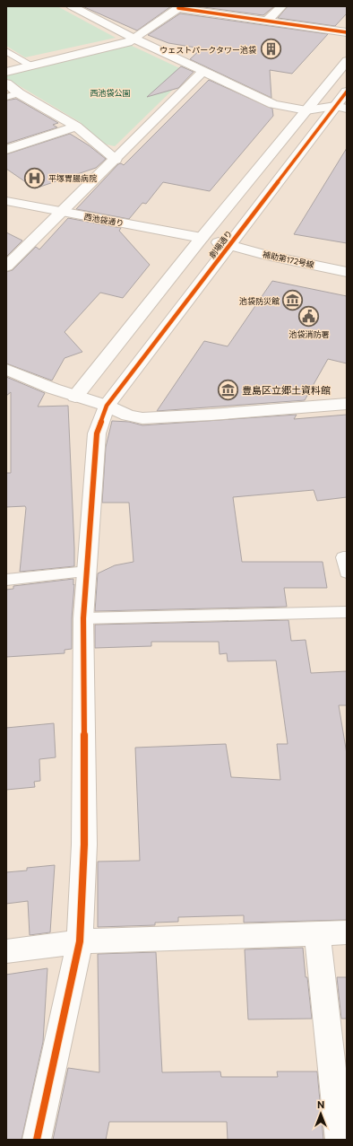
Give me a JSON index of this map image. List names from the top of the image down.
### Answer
{
  "streets": {
    "street": ["西池袋通り", "劇場通り", "補助第172号線"]
  },
  "crossings": [
    ["西池袋通り", "劇場通り"],
    ["西池袋通り", "補助第172号線"],
    ["劇場通り", "補助第172号線"]
  ],
  "parks": ["西池袋公園"],
  "places": {
    "building": ["ウェストパークタワー池袋"],
    "hospital": ["平塚胃腸病院"],
    "museum": ["池袋防災館", "豊島区立郷土資料館"],
    "public building": ["池袋消防署"]
  },
  "north": "top"
}
